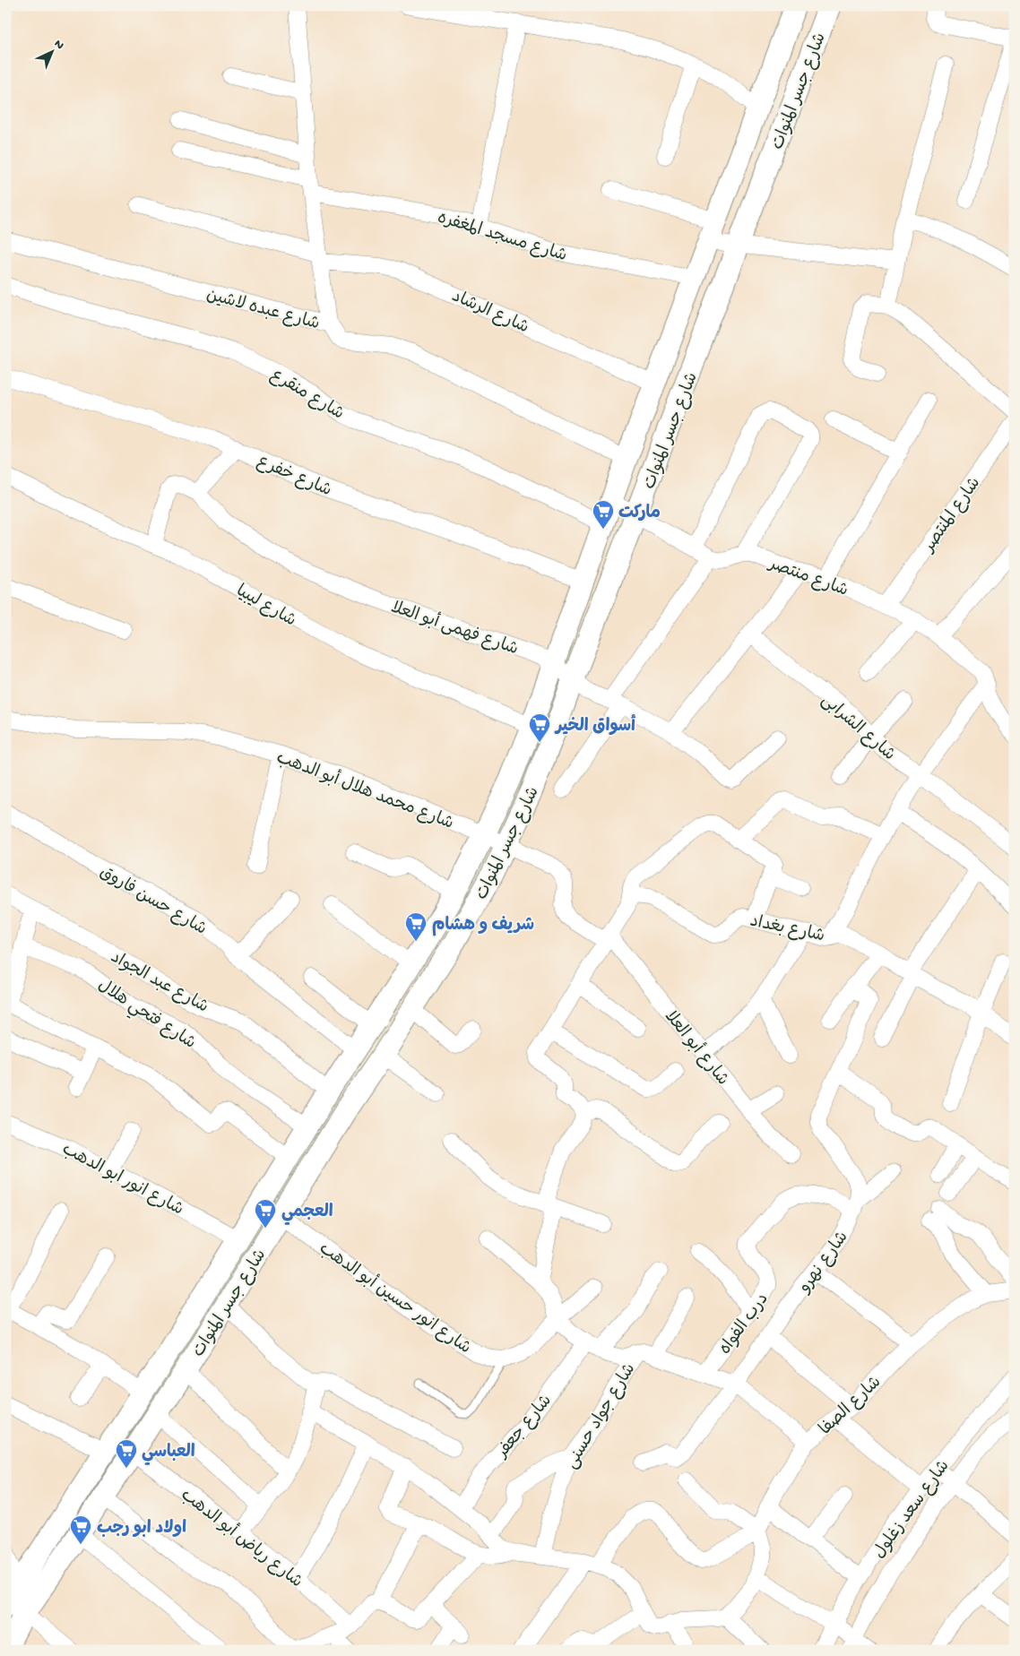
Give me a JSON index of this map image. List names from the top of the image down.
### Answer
{
  "streets": {
    "street": [
      "شارع جسر المنوات",
      "شارع مسجد المغفره",
      "شارع عبده لاشين",
      "شارع الرشاد",
      "شارع منقرع",
      "شارع خفرع",
      "شارع المنتصر",
      "شارع منتصر",
      "شارع ليبيا",
      "شارع فهمى أبو العلا",
      "شارع الشرابى",
      "شارع محمد هلال أبو الدهب",
      "شارع حسن فاروق",
      "شارع بغداد",
      "شارع عبد الجواد",
      "شارع فتحي هلال",
      "شارع أبو العلا",
      "شارع انور ابو الدهب",
      "شارع نهرو",
      "شارع انور حسين أبو الدهب",
      "درب الفواه",
      "شارع الصفا",
      "شارع جواد حسنى",
      "شارع جعفر",
      "شارع سعد زغلول",
      "شارع رياض أبو الدهب"
    ]
  },
  "crossings": [
    ["شارع جسر المنوات", "شارع مسجد المغفره"],
    ["شارع جسر المنوات", "شارع عبده لاشين"],
    ["شارع جسر المنوات", "شارع الرشاد"],
    ["شارع جسر المنوات", "شارع منقرع"],
    ["شارع جسر المنوات", "شارع خفرع"],
    ["شارع جسر المنوات", "شارع ليبيا"],
    ["شارع جسر المنوات", "شارع فهمى أبو العلا"],
    ["شارع جسر المنوات", "شارع محمد هلال أبو الدهب"],
    ["شارع جسر المنوات", "شارع حسن فاروق"],
    ["شارع جسر المنوات", "شارع عبد الجواد"],
    ["شارع جسر المنوات", "شارع فتحي هلال"],
    ["شارع جسر المنوات", "شارع انور ابو الدهب"],
    ["شارع جسر المنوات", "شارع انور حسين أبو الدهب"],
    ["شارع جسر المنوات", "شارع رياض أبو الدهب"],
    ["شارع المنتصر", "شارع منتصر"],
    ["شارع ليبيا", "شارع فهمى أبو العلا"],
    ["شارع نهرو", "درب الفواه"]
  ],
  "places": {
    "supermarket": [
      "ماركت",
      "أسواق الخير",
      "شريف و هشام",
      "العجمي",
      "العباسي",
      "اولاد ابو رجب"
    ]
  },
  "north": "top right"
}
